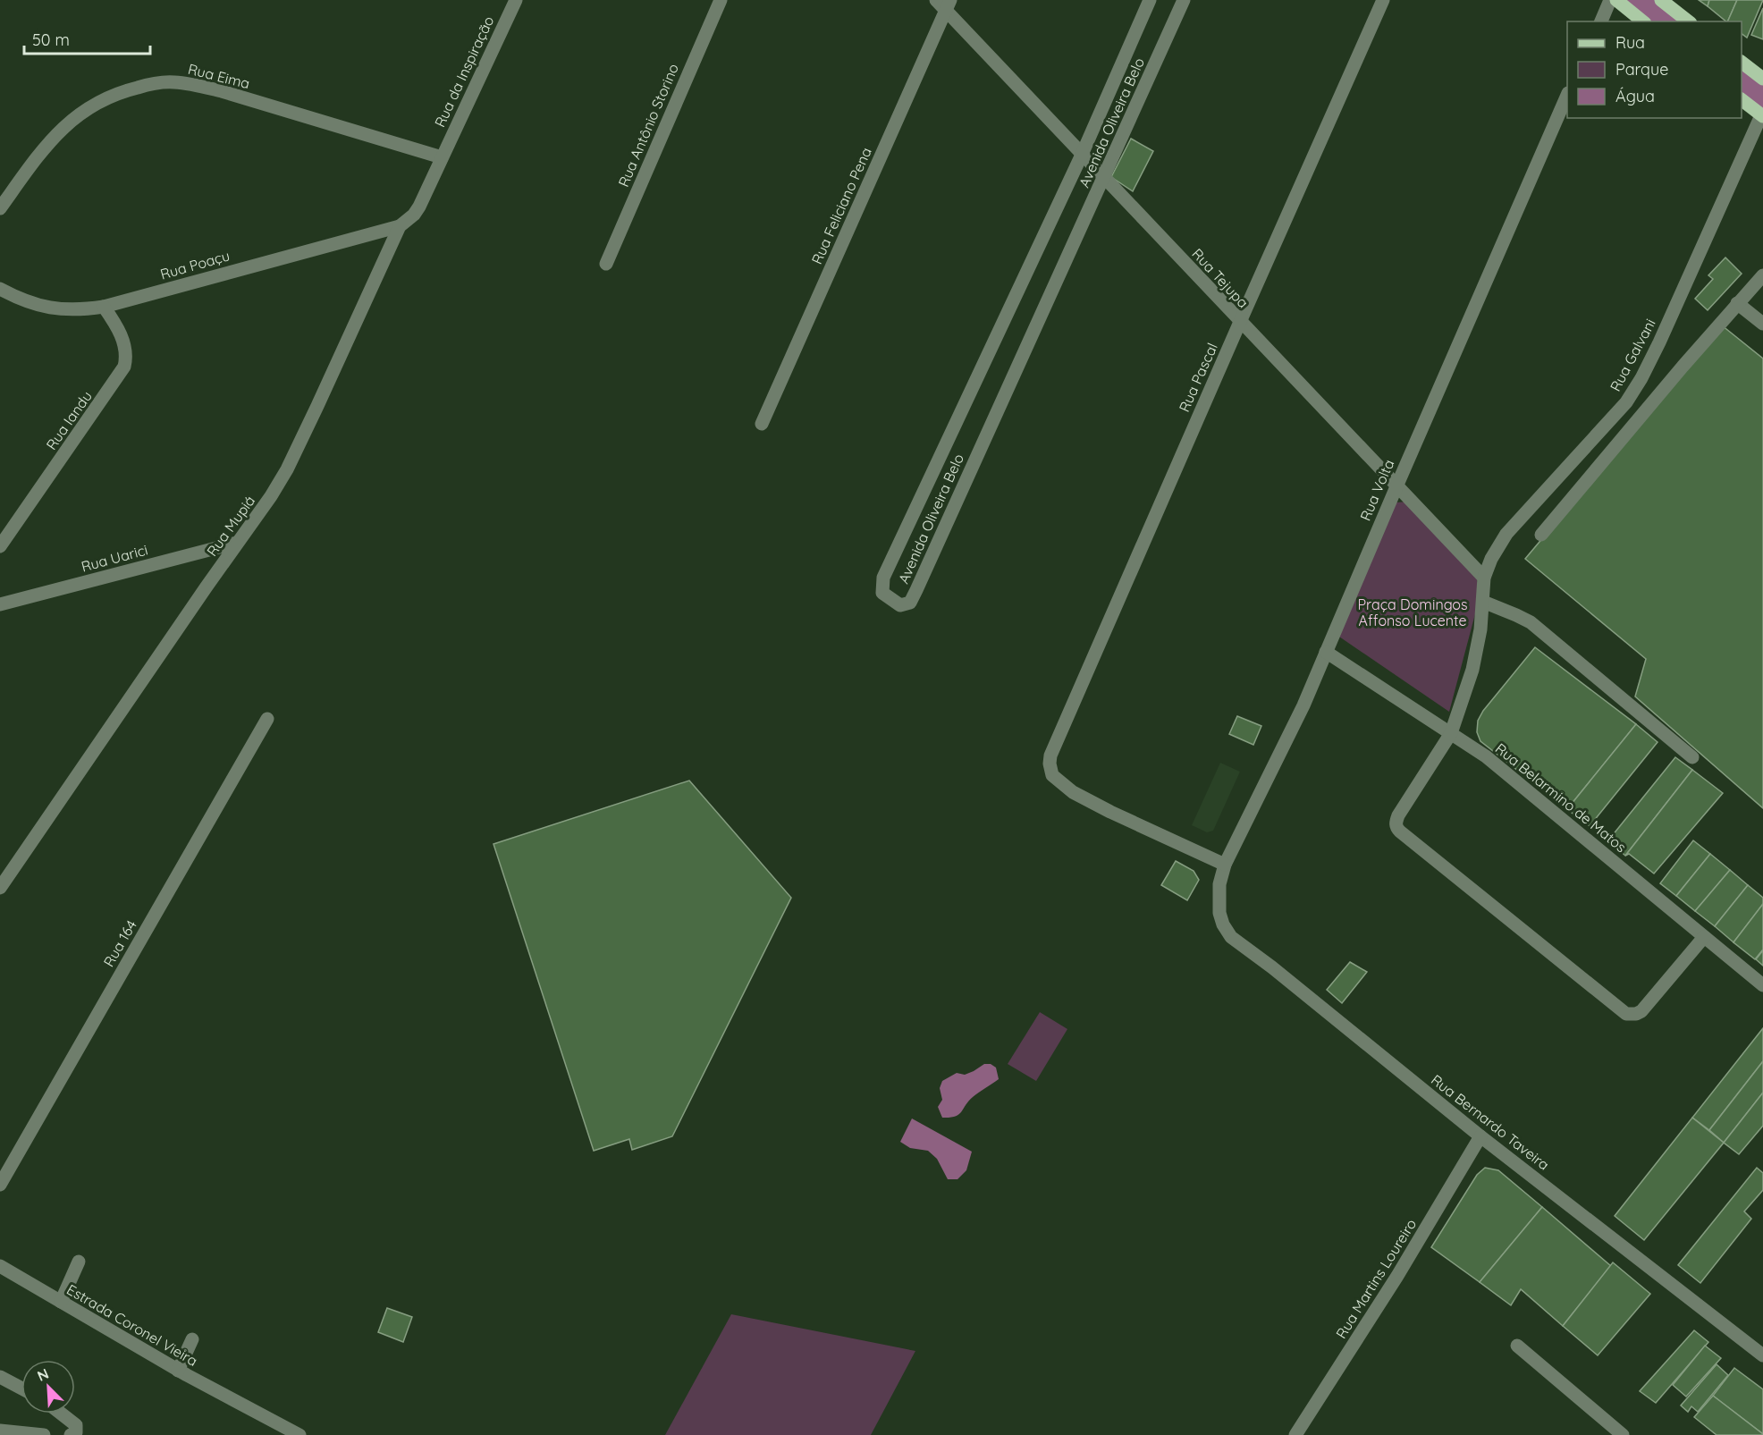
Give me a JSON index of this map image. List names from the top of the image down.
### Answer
{
  "streets": {
    "street": [
      "Rua da Inspiração",
      "Rua Eima",
      "Avenida Oliveira Belo",
      "Rua Antônio Storino",
      "Rua Feliciano Pena",
      "Rua Poaçu",
      "Rua Tejupa",
      "Rua Galvani",
      "Rua Pascal",
      "Rua Iandu",
      "Rua Volta",
      "Rua Mupiá",
      "Rua Uarici",
      "Rua Belarmino de Matos",
      "Rua 164",
      "Rua Bernardo Taveira",
      "Rua Martins Loureiro",
      "Estrada Coronel Vieira"
    ]
  },
  "crossings": [
    ["Rua da Inspiração", "Rua Eima"],
    ["Rua da Inspiração", "Rua Mupiá"],
    ["Rua Eima", "Rua Mupiá"],
    ["Avenida Oliveira Belo", "Rua Tejupa"],
    ["Rua Feliciano Pena", "Rua Tejupa"],
    ["Rua Poaçu", "Rua Iandu"],
    ["Rua Poaçu", "Rua Mupiá"],
    ["Rua Tejupa", "Rua Galvani"],
    ["Rua Tejupa", "Rua Pascal"],
    ["Rua Tejupa", "Rua Volta"],
    ["Rua Pascal", "Rua Volta"],
    ["Rua Volta", "Rua Belarmino de Matos"],
    ["Rua Volta", "Rua Bernardo Taveira"],
    ["Rua Mupiá", "Rua Uarici"],
    ["Rua Bernardo Taveira", "Rua Martins Loureiro"]
  ],
  "parks": ["Praça Domingos Affonso Lucente"],
  "legend": ["Rua", "Parque", "Água"],
  "scale_bar": "50 m",
  "north": "top left"
}
